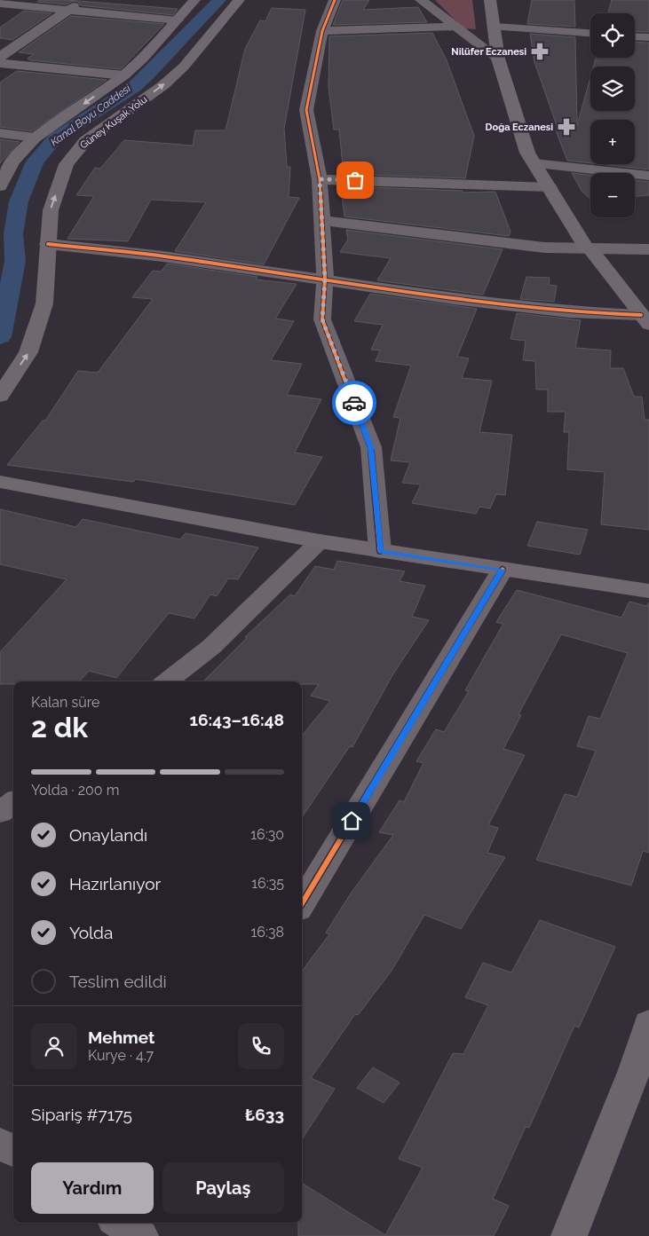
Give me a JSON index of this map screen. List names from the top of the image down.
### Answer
{
  "streets": {
    "main road": ["Güney Kuşak Yolu"]
  },
  "water": ["Kanal Boyu Caddesi"],
  "places": {
    "pharmacy": ["Nilüfer Eczanesi", "Doğa Eczanesi"]
  },
  "page": {
    "map_buttons": ["+", "−"],
    "heading": ["2 dk", "Kalan süre", "16:43–16:48"],
    "panel": [
      "Mehmet",
      "Kurye · 4.7",
      "Sipariş #7175",
      "₺633"
    ],
    "bar": "Yolda · 200 m",
    "list": [
      ["Onaylandı", "16:30"],
      ["Hazırlanıyor", "16:35"],
      ["Yolda", "16:38"],
      "Teslim edildi"
    ],
    "buttons": ["Yardım", "Paylaş"]
  }
}
